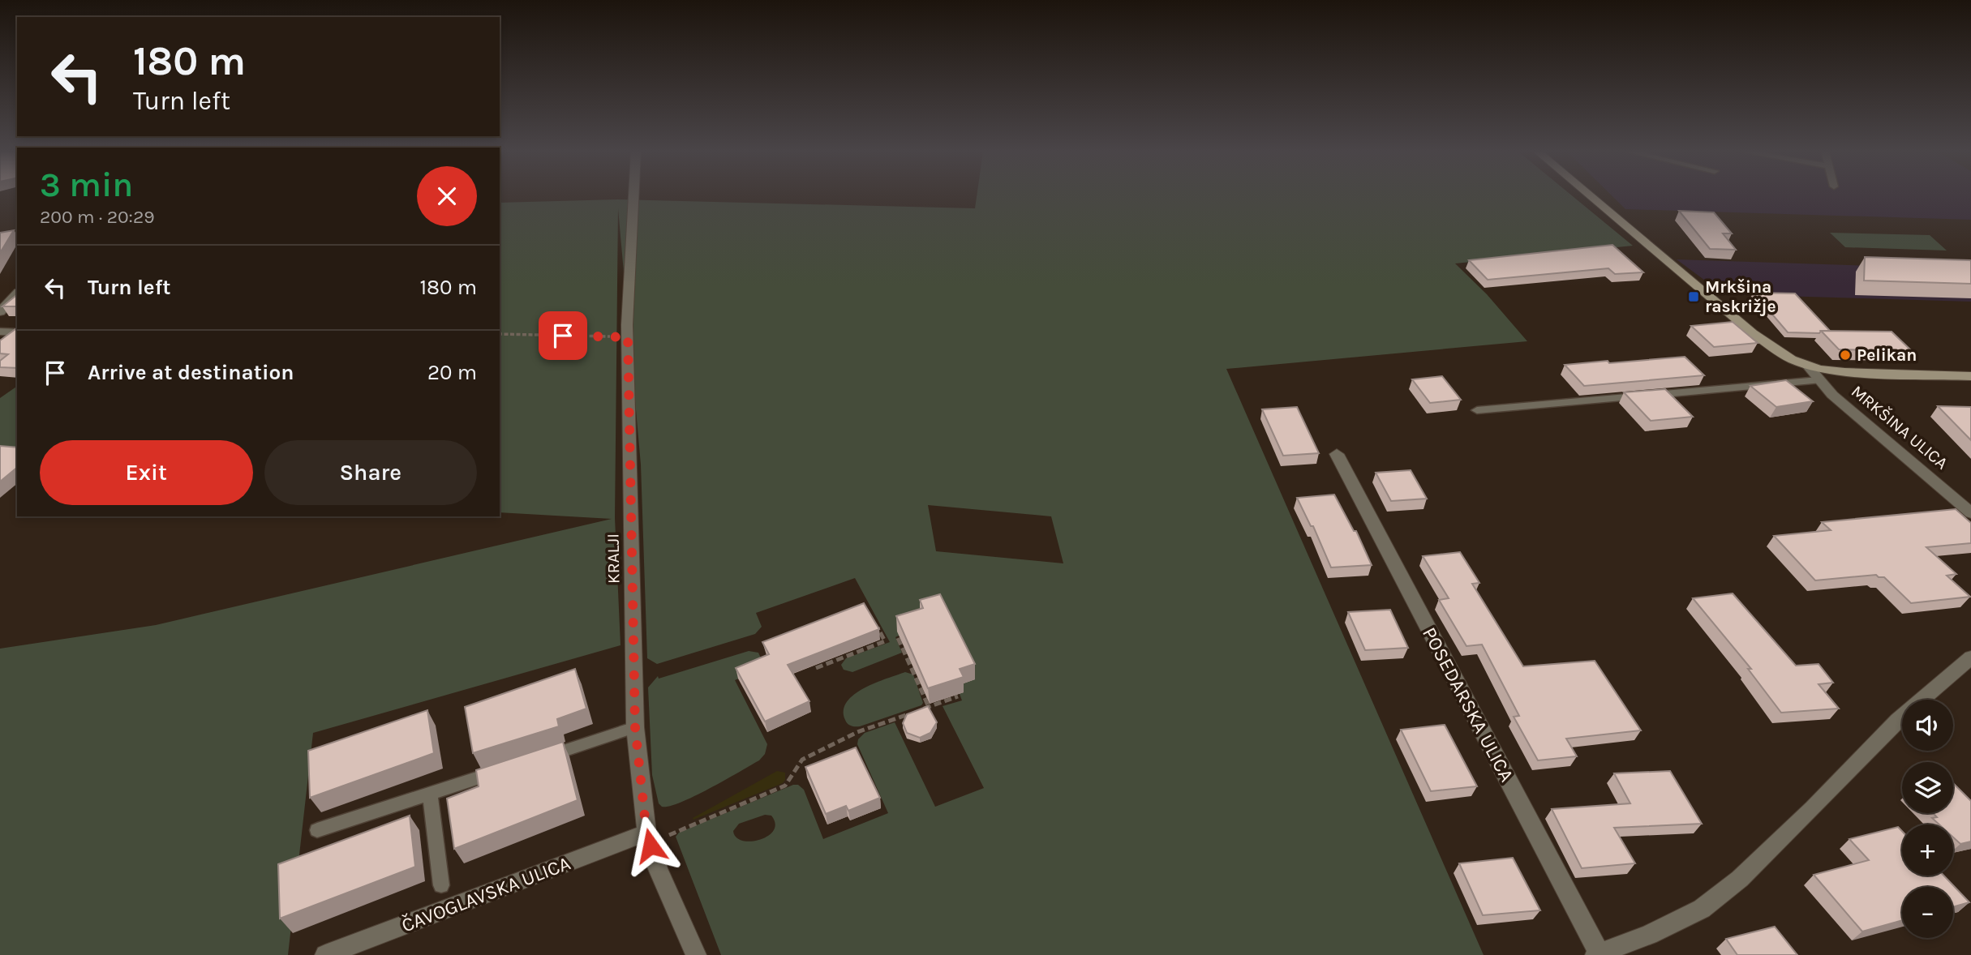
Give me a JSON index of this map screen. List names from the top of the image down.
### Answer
{
  "streets": {
    "street": [
      "MRKŠINA ULICA",
      "KRALJI",
      "POSEDARSKA ULICA",
      "ČAVOGLAVSKA ULICA"
    ]
  },
  "crossings": [
    ["KRALJI", "ČAVOGLAVSKA ULICA"]
  ],
  "places": {
    "transit": ["Mrkšina raskrižje"],
    "other": ["Pelikan"]
  },
  "page": {
    "turn": ["180 m", "Turn left"],
    "heading": ["3 min", "200 m · 20:29"],
    "list": [
      {
        "name": "Turn left",
        "value": "180 m"
      },
      {
        "name": "Arrive at destination",
        "value": "20 m"
      }
    ],
    "buttons": ["Exit", "Share"],
    "map_buttons": ["+", "−"]
  }
}
